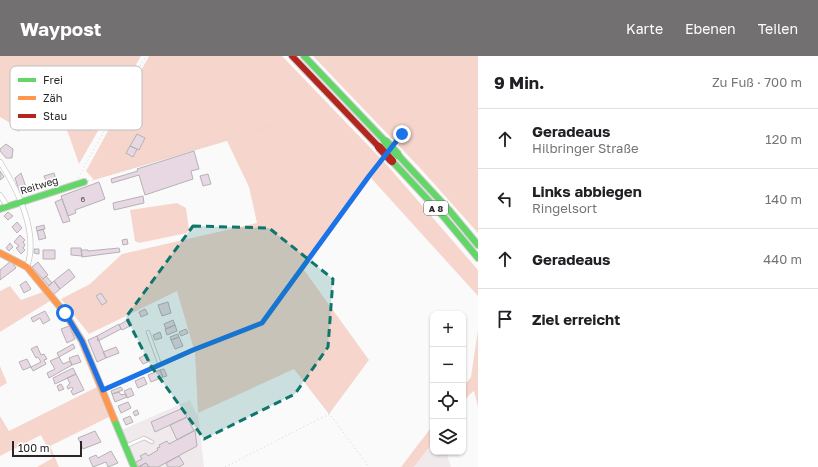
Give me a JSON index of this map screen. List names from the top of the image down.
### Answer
{
  "streets": {
    "main road": ["Reitweg", "A 8"]
  },
  "house_numbers": ["6"],
  "legend": ["Frei", "Zäh", "Stau"],
  "scale_bar": "100 m",
  "page": {
    "header": "Waypost",
    "nav": ["Karte", "Ebenen", "Teilen"],
    "heading": ["9 Min.", "Zu Fuß · 700 m"],
    "list": [
      ["Geradeaus", "Hilbringer Straße", "120 m"],
      ["Links abbiegen", "Ringelsort", "140 m"],
      ["Geradeaus", "440 m"],
      "Ziel erreicht"
    ],
    "map_buttons": ["+", "−"],
    "scale": "100 m"
  }
}
